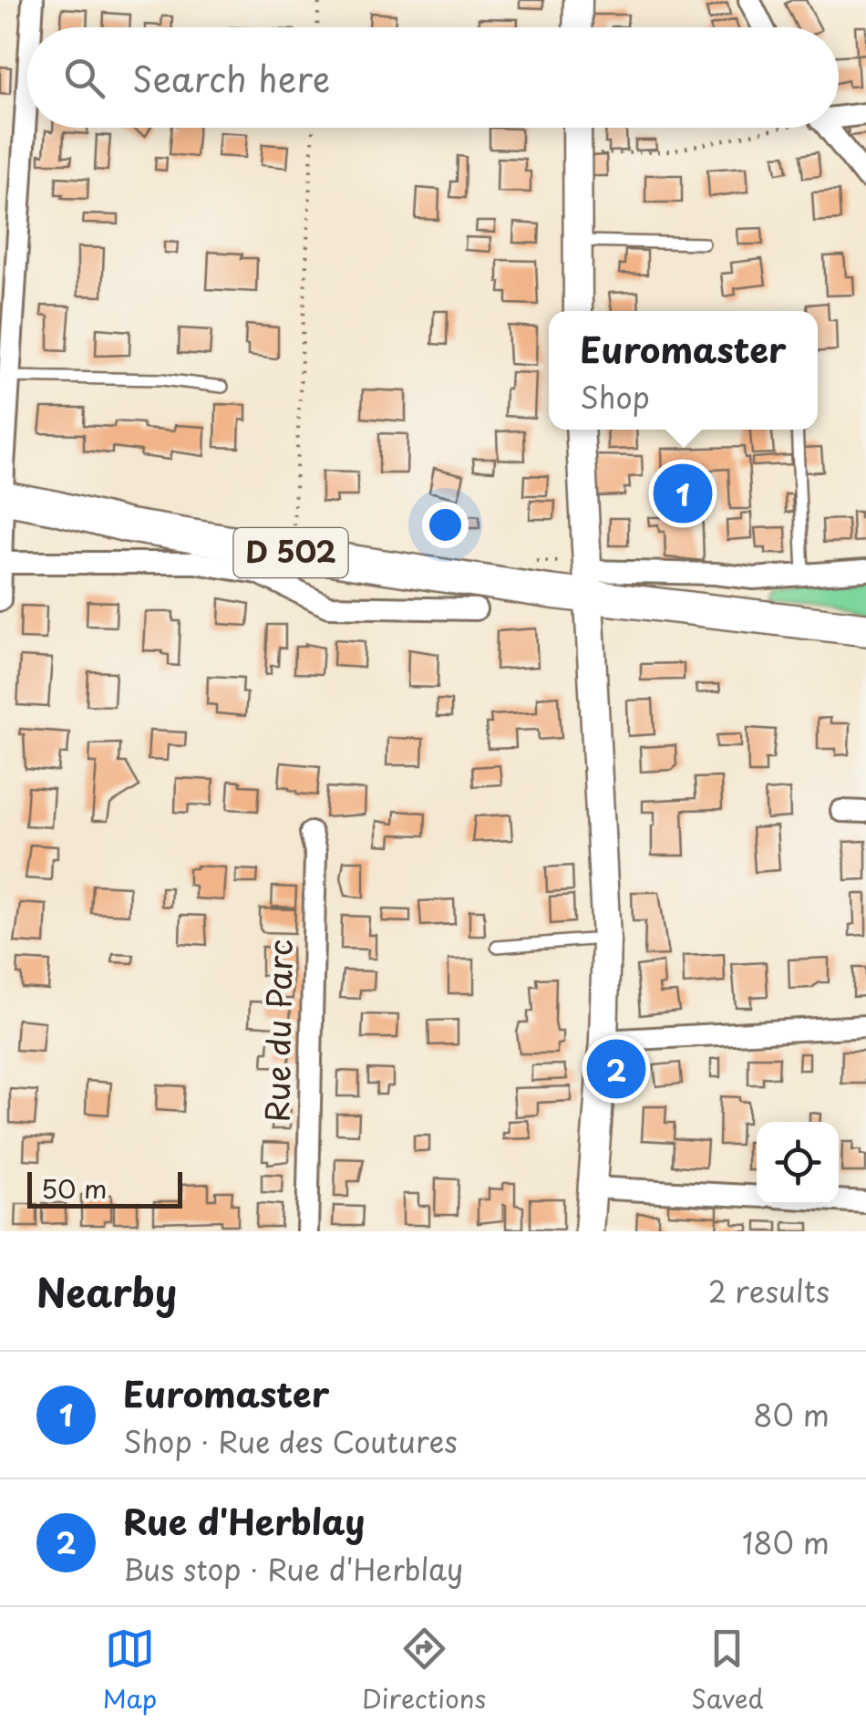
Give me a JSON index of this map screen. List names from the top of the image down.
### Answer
{
  "streets": {
    "main road": ["D 502"],
    "street": ["Rue du Parc"]
  },
  "scale_bar": "50 m",
  "page": {
    "search": "Search here",
    "popup": ["Euromaster", "Shop"],
    "pins": ["1", "2"],
    "scale": "50 m",
    "heading": ["Nearby", "2 results"],
    "list": [
      {
        "mark": "1",
        "name": "Euromaster",
        "note": "Shop · Rue des Coutures",
        "value": "80 m"
      },
      {
        "mark": "2",
        "name": "Rue d'Herblay",
        "note": "Bus stop · Rue d'Herblay",
        "value": "180 m"
      }
    ],
    "nav": ["Map", "Directions", "Saved"]
  }
}
